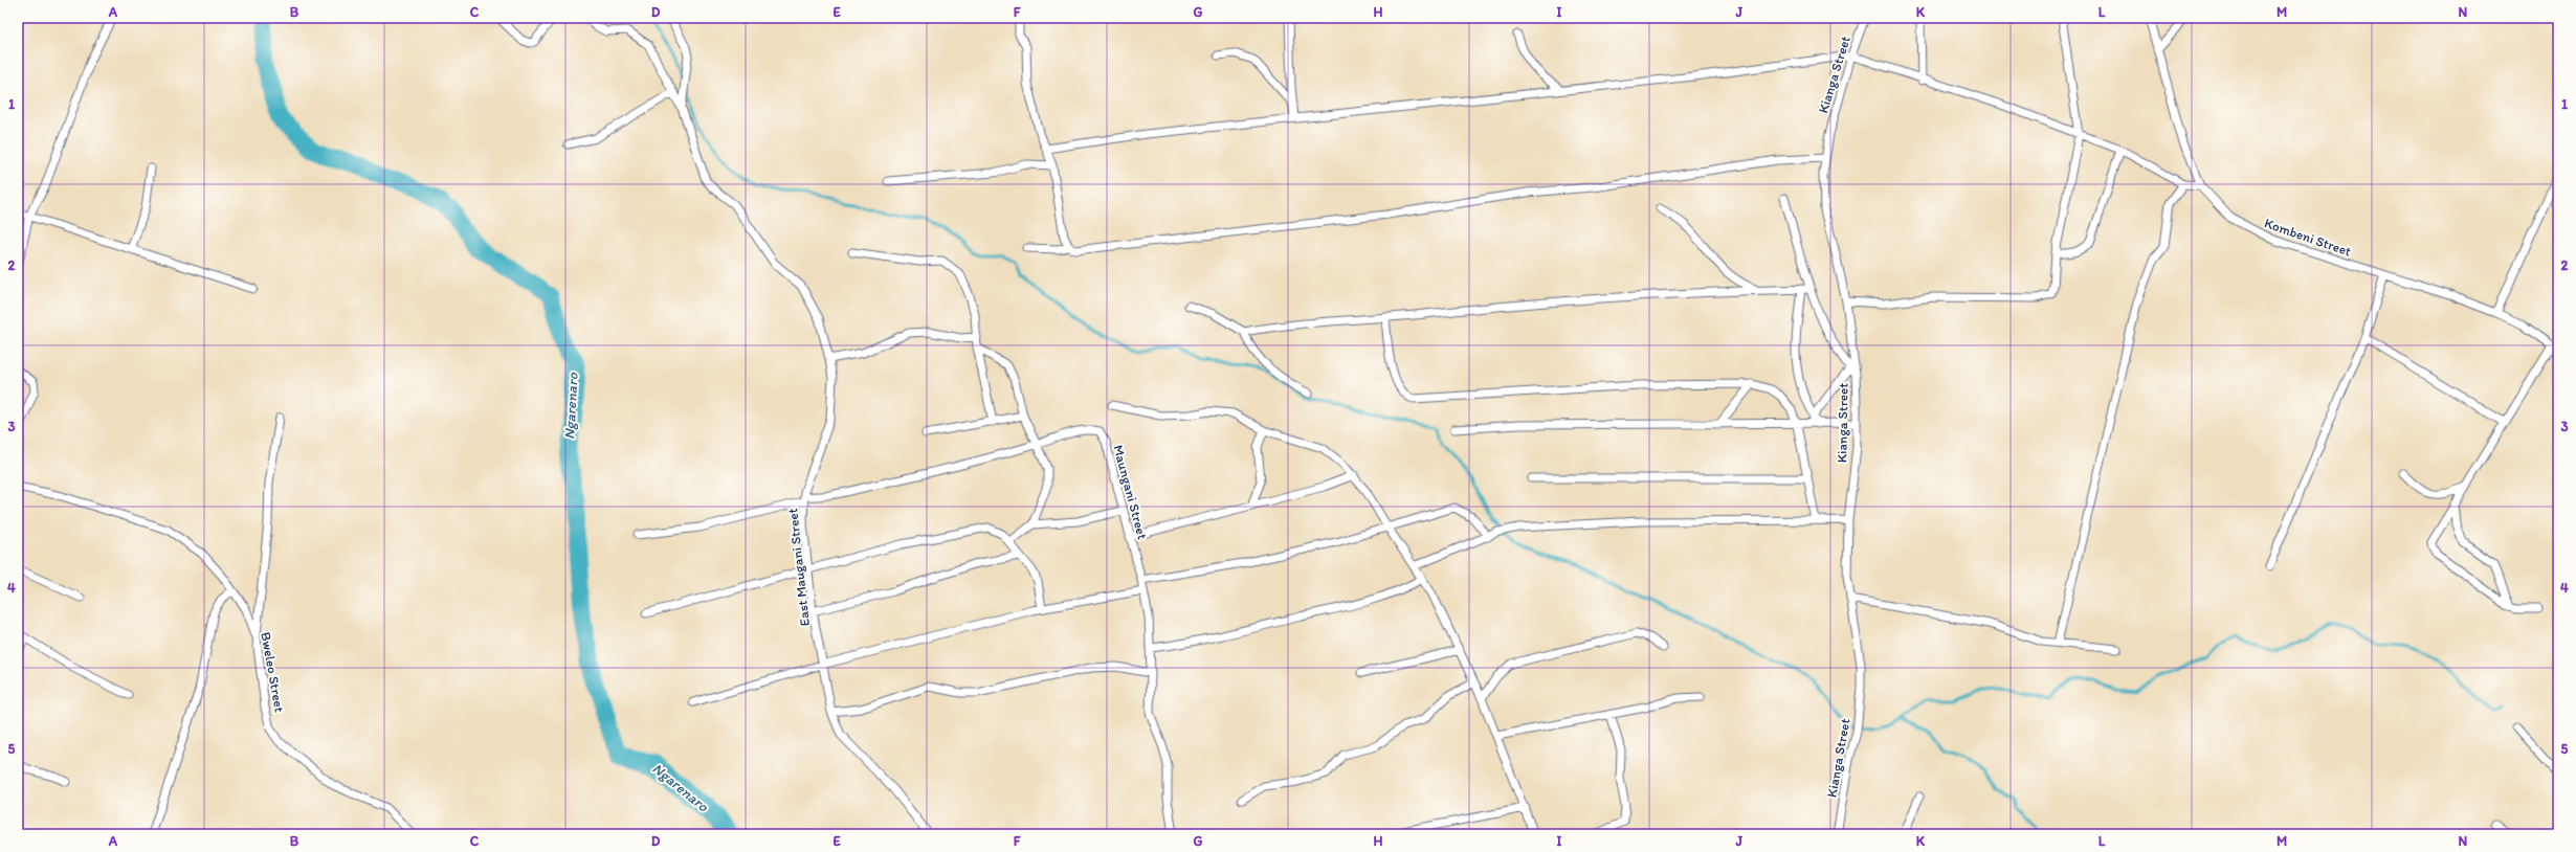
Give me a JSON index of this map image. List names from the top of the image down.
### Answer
{
  "streets": {
    "street": [
      "Kianga Street",
      "Kombeni Street",
      "Maungani Street",
      "East Maugani Street",
      "Bweleo Street"
    ]
  },
  "crossings": [
    ["Maungani Street", "East Maugani Street"]
  ],
  "water": ["Ngarenaro"],
  "grid": {
    "columns": [
      "A",
      "B",
      "C",
      "D",
      "E",
      "F",
      "G",
      "H",
      "I",
      "J",
      "K",
      "L",
      "M",
      "N"
    ],
    "rows": [
      "1",
      "2",
      "3",
      "4",
      "5"
    ]
  }
}
